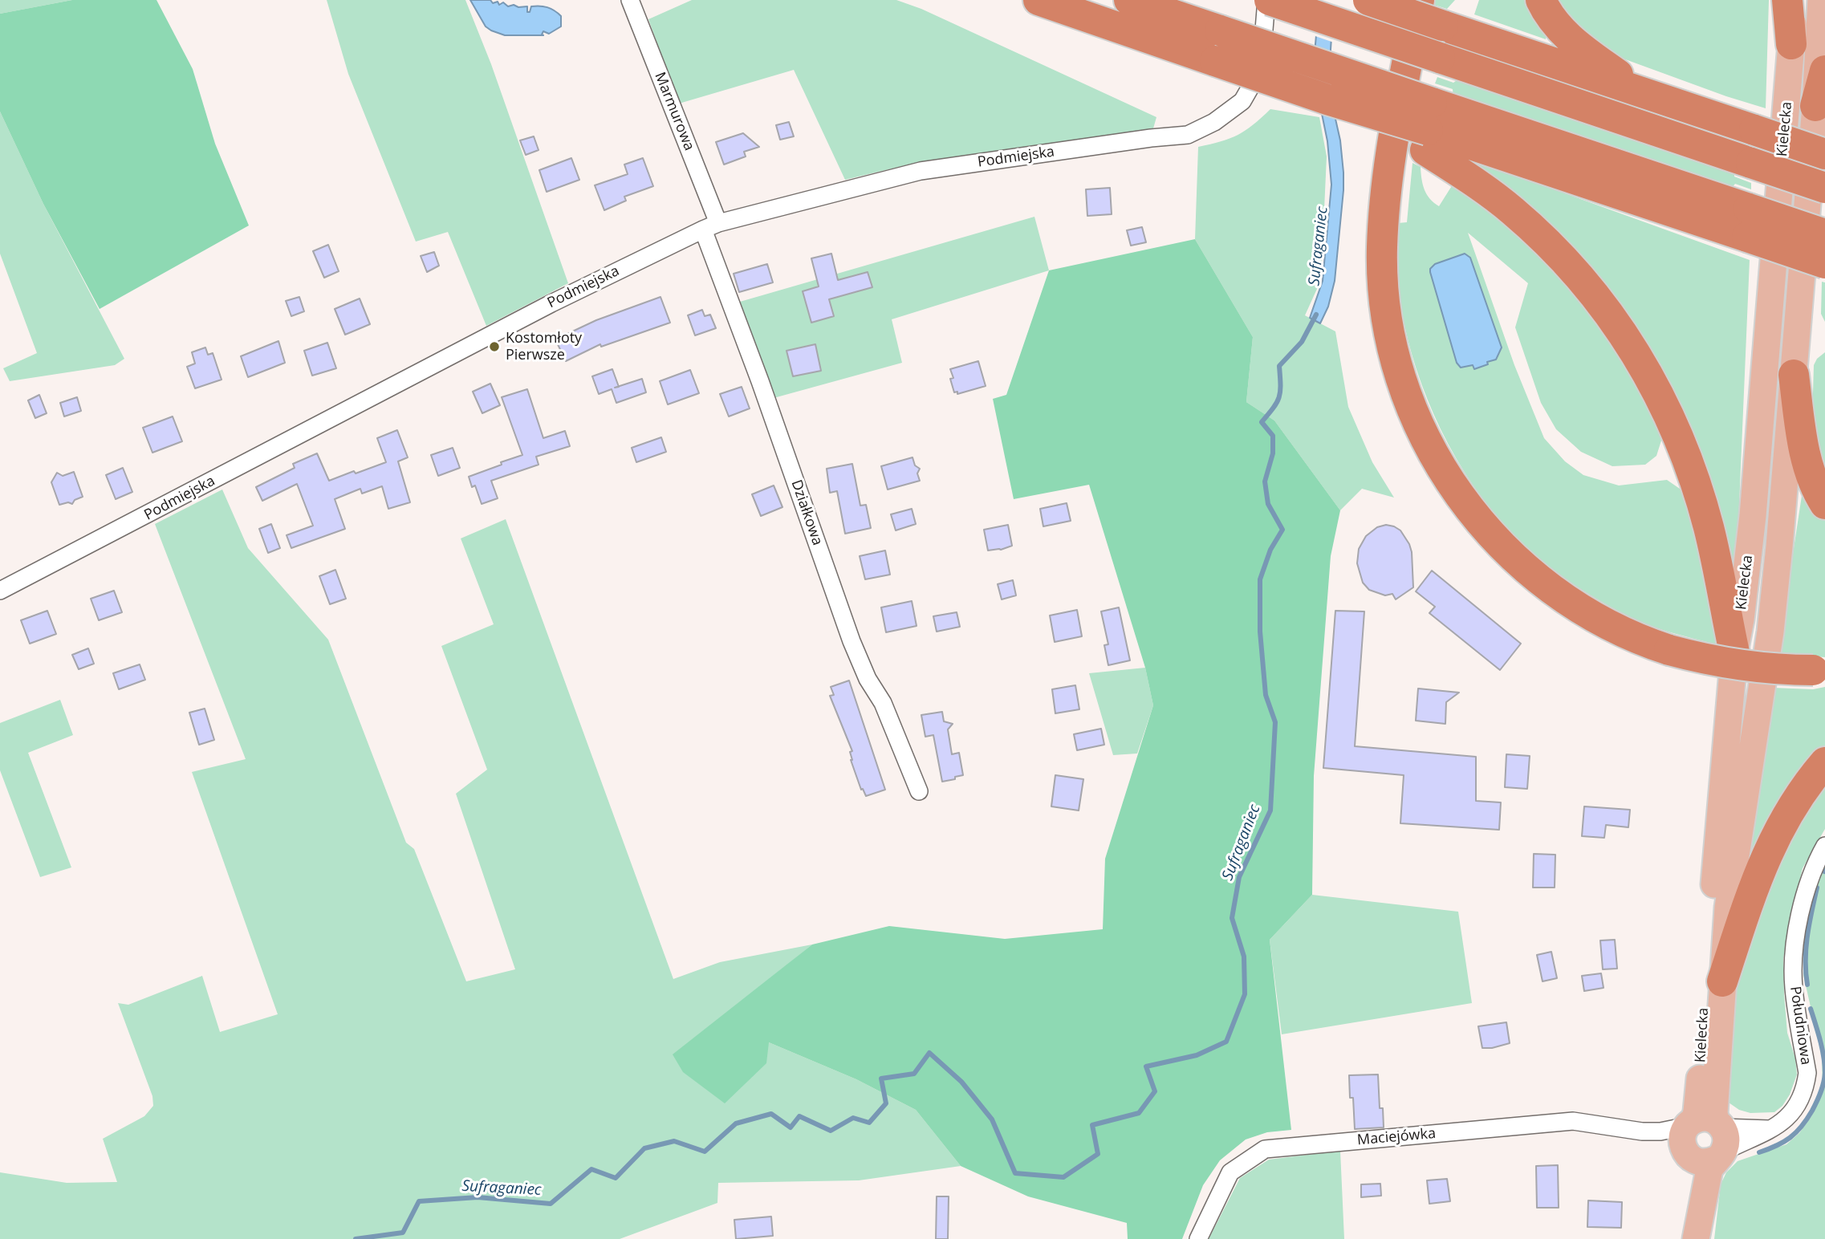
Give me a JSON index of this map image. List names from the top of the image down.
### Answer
{
  "streets": {
    "main road": ["Kielecka"],
    "street": [
      "Marmurowa",
      "Podmiejska",
      "Działkowa",
      "Południowa",
      "Maciejówka"
    ]
  },
  "crossings": [
    ["Marmurowa", "Podmiejska"],
    ["Marmurowa", "Działkowa"],
    ["Kielecka", "Południowa"],
    ["Kielecka", "Maciejówka"],
    ["Podmiejska", "Działkowa"],
    ["Południowa", "Maciejówka"]
  ],
  "water": ["Sufraganiec"],
  "places": ["Kostomłoty Pierwsze"]
}
